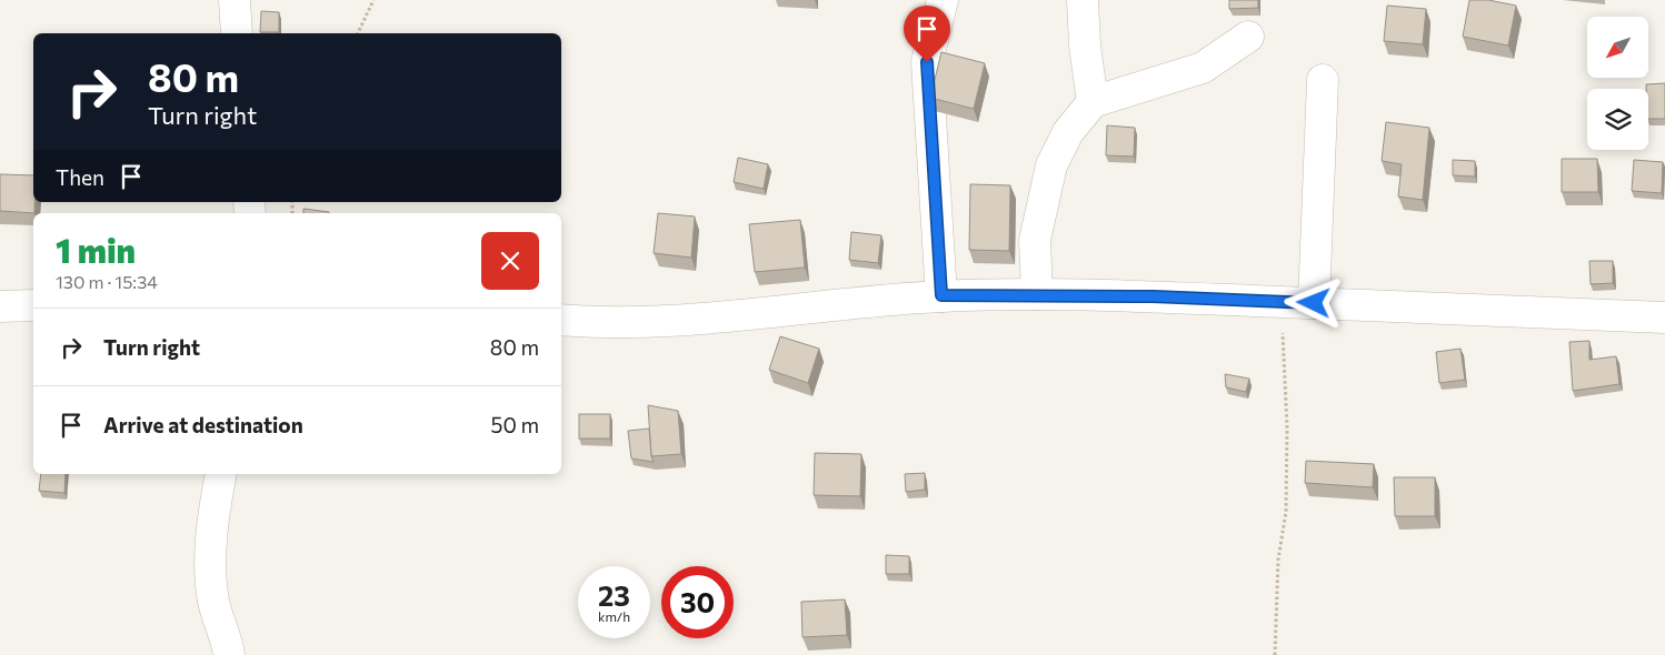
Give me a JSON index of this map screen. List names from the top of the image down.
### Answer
{
  "north": "bottom left",
  "page": {
    "turn": ["80 m", "Turn right"],
    "then": "Then",
    "heading": ["1 min", "130 m · 15:34"],
    "list": [
      {
        "name": "Turn right",
        "value": "80 m"
      },
      {
        "name": "Arrive at destination",
        "value": "50 m"
      }
    ],
    "speed": "23 km/h",
    "limit": "30"
  }
}
